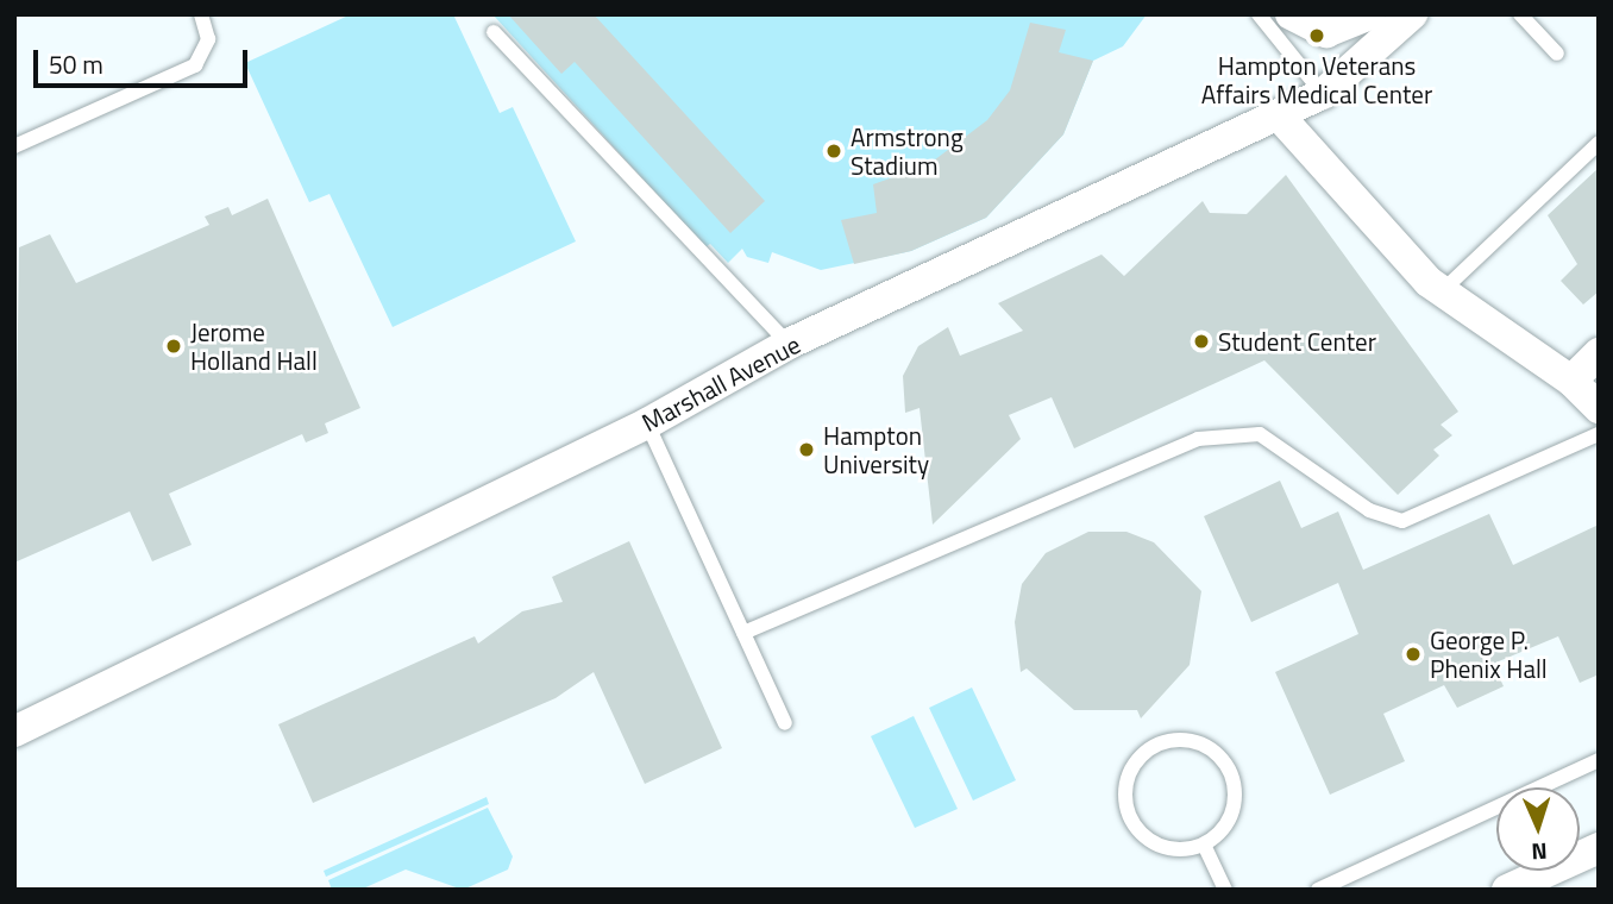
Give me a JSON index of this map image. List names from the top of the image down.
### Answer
{
  "streets": {
    "street": ["Marshall Avenue"]
  },
  "places": [
    "Hampton Veterans Affairs Medical Center",
    "Armstrong Stadium",
    "Student Center",
    "Jerome Holland Hall",
    "Hampton University",
    "George P. Phenix Hall"
  ],
  "scale_bar": "50 m",
  "north": "bottom"
}
